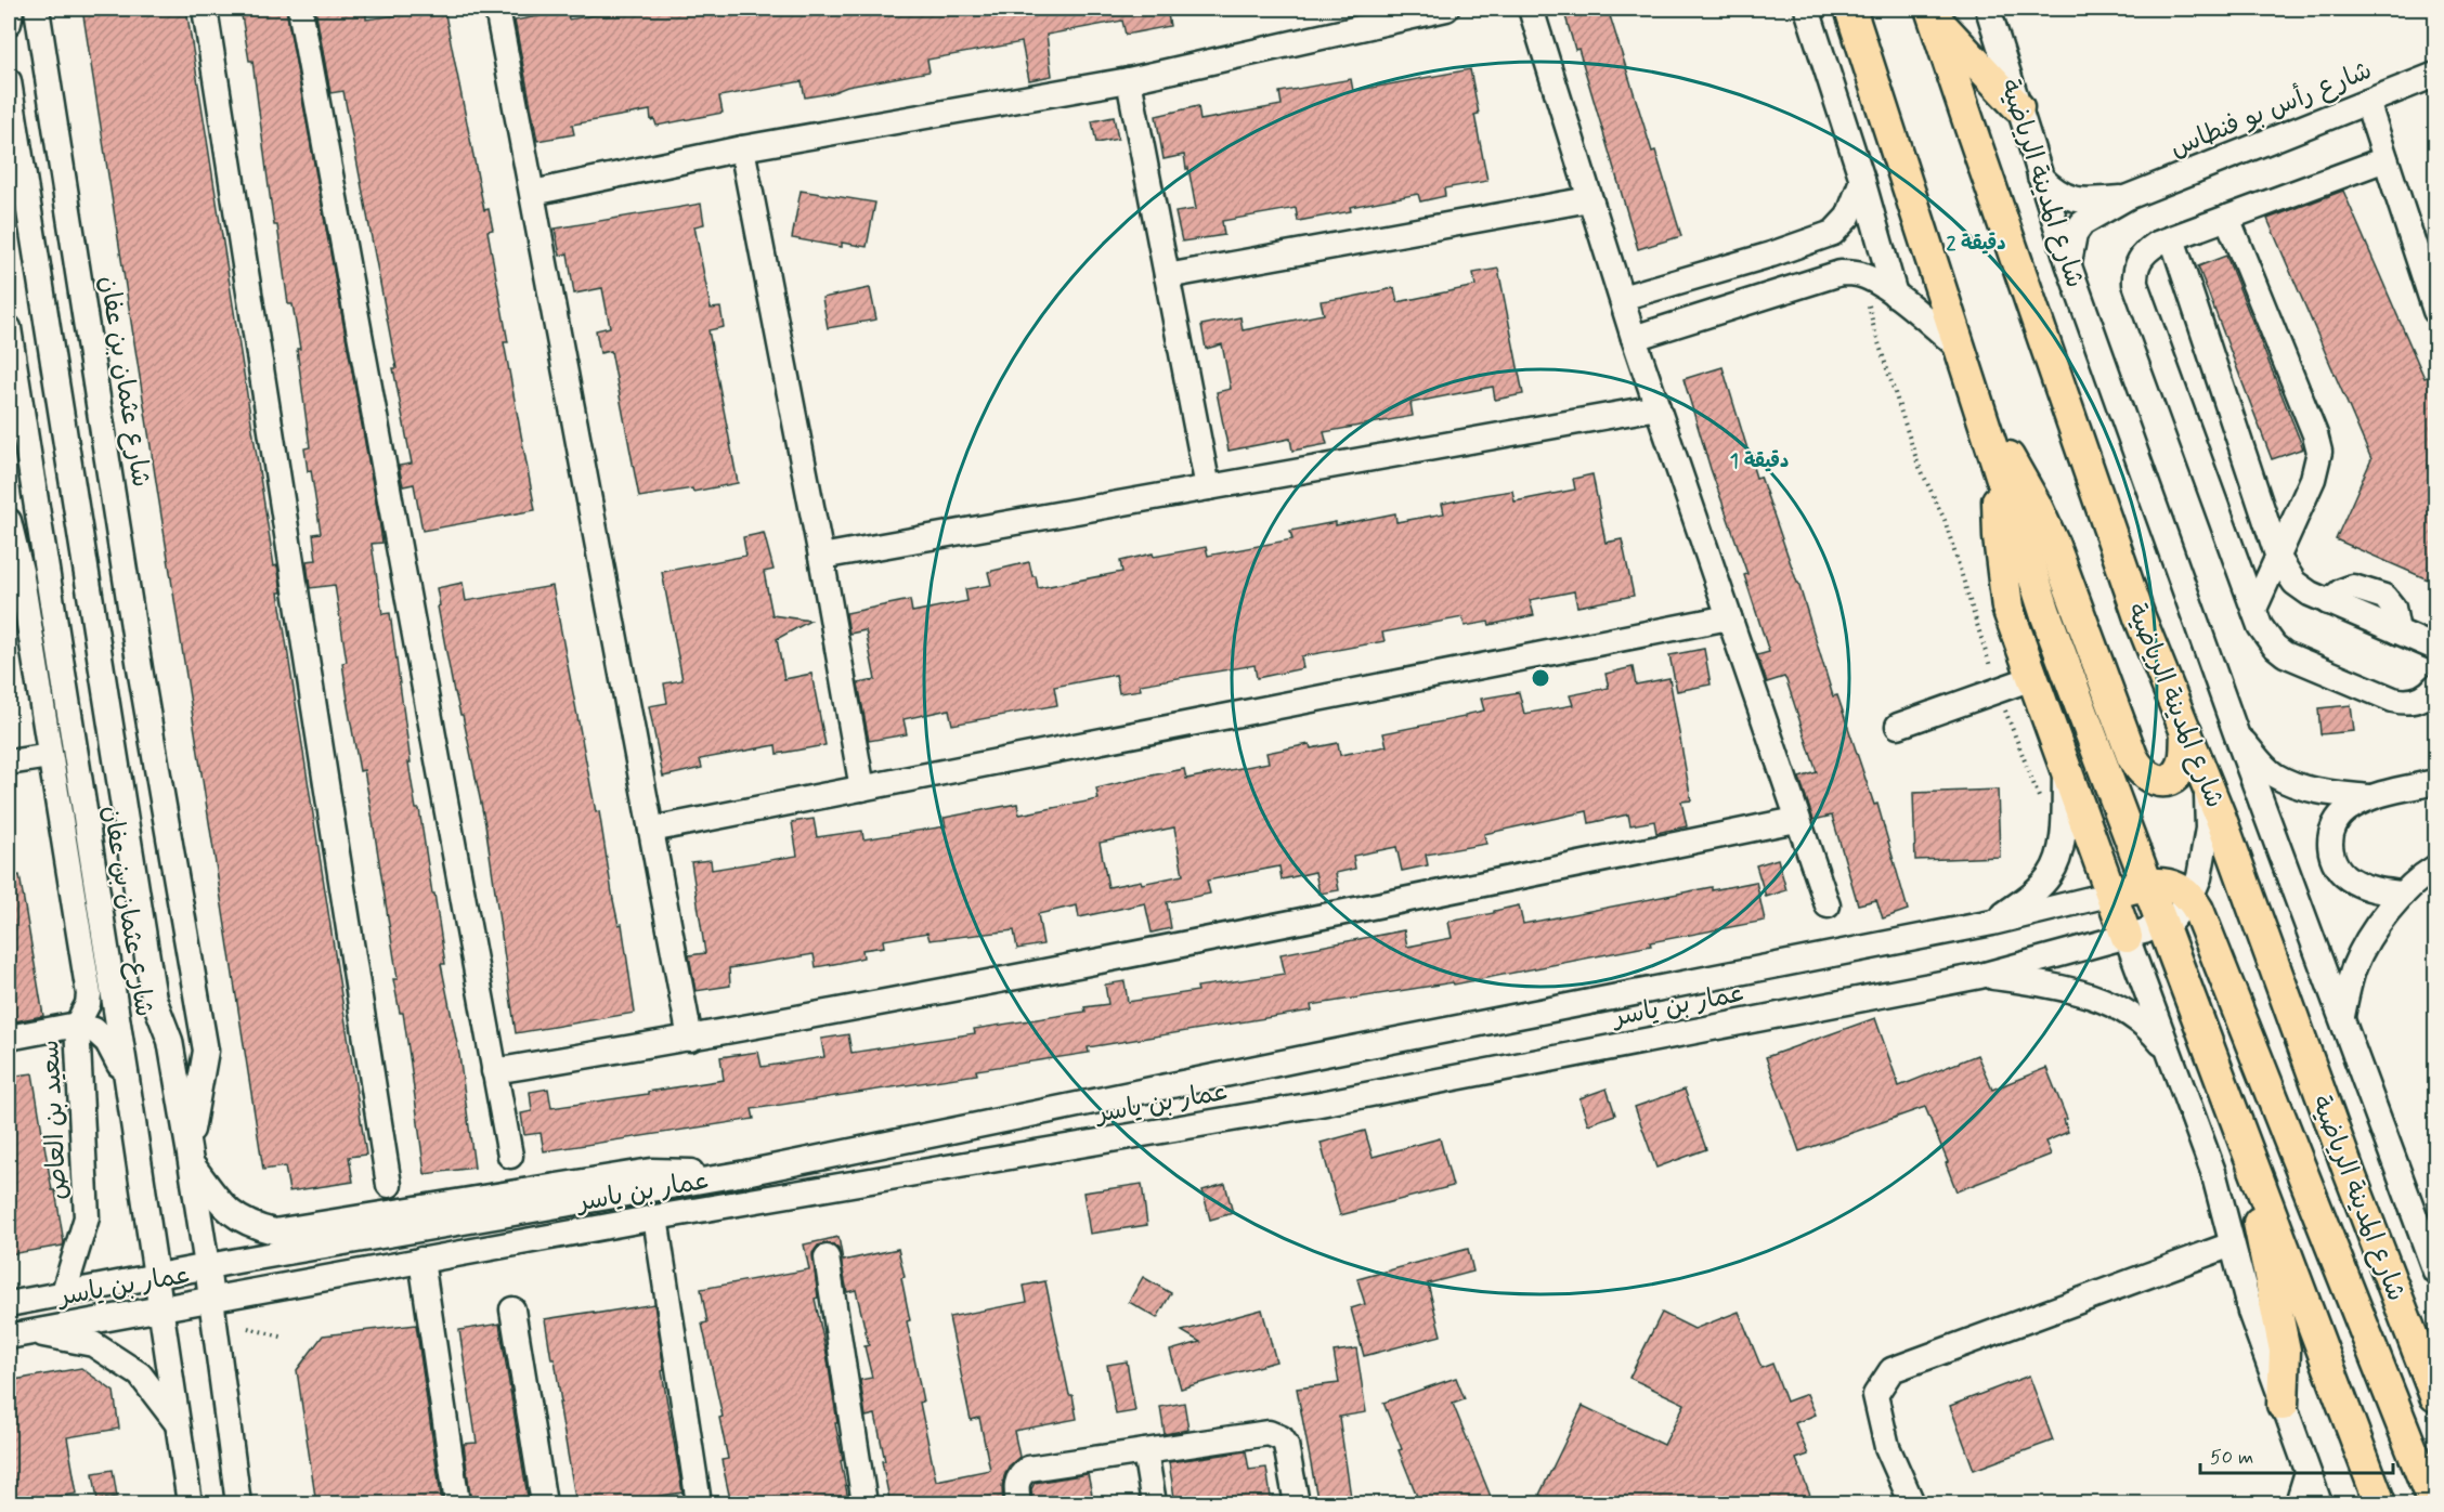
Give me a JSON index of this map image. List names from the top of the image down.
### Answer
{
  "streets": {
    "main road": ["شارع المدينة الرياضية"],
    "street": [
      "شارع رأس بو فنطاس",
      "شارع عثمان بن عفان",
      "عمار بن ياسر",
      "سعيد بن العاص"
    ]
  },
  "crossings": [
    ["شارع رأس بو فنطاس", "شارع المدينة الرياضية"],
    ["شارع المدينة الرياضية", "عمار بن ياسر"],
    ["شارع عثمان بن عفان", "عمار بن ياسر"],
    ["عمار بن ياسر", "سعيد بن العاص"]
  ],
  "scale_bar": "50 m",
  "rings": ["2 دقيقة", "1 دقيقة"]
}
